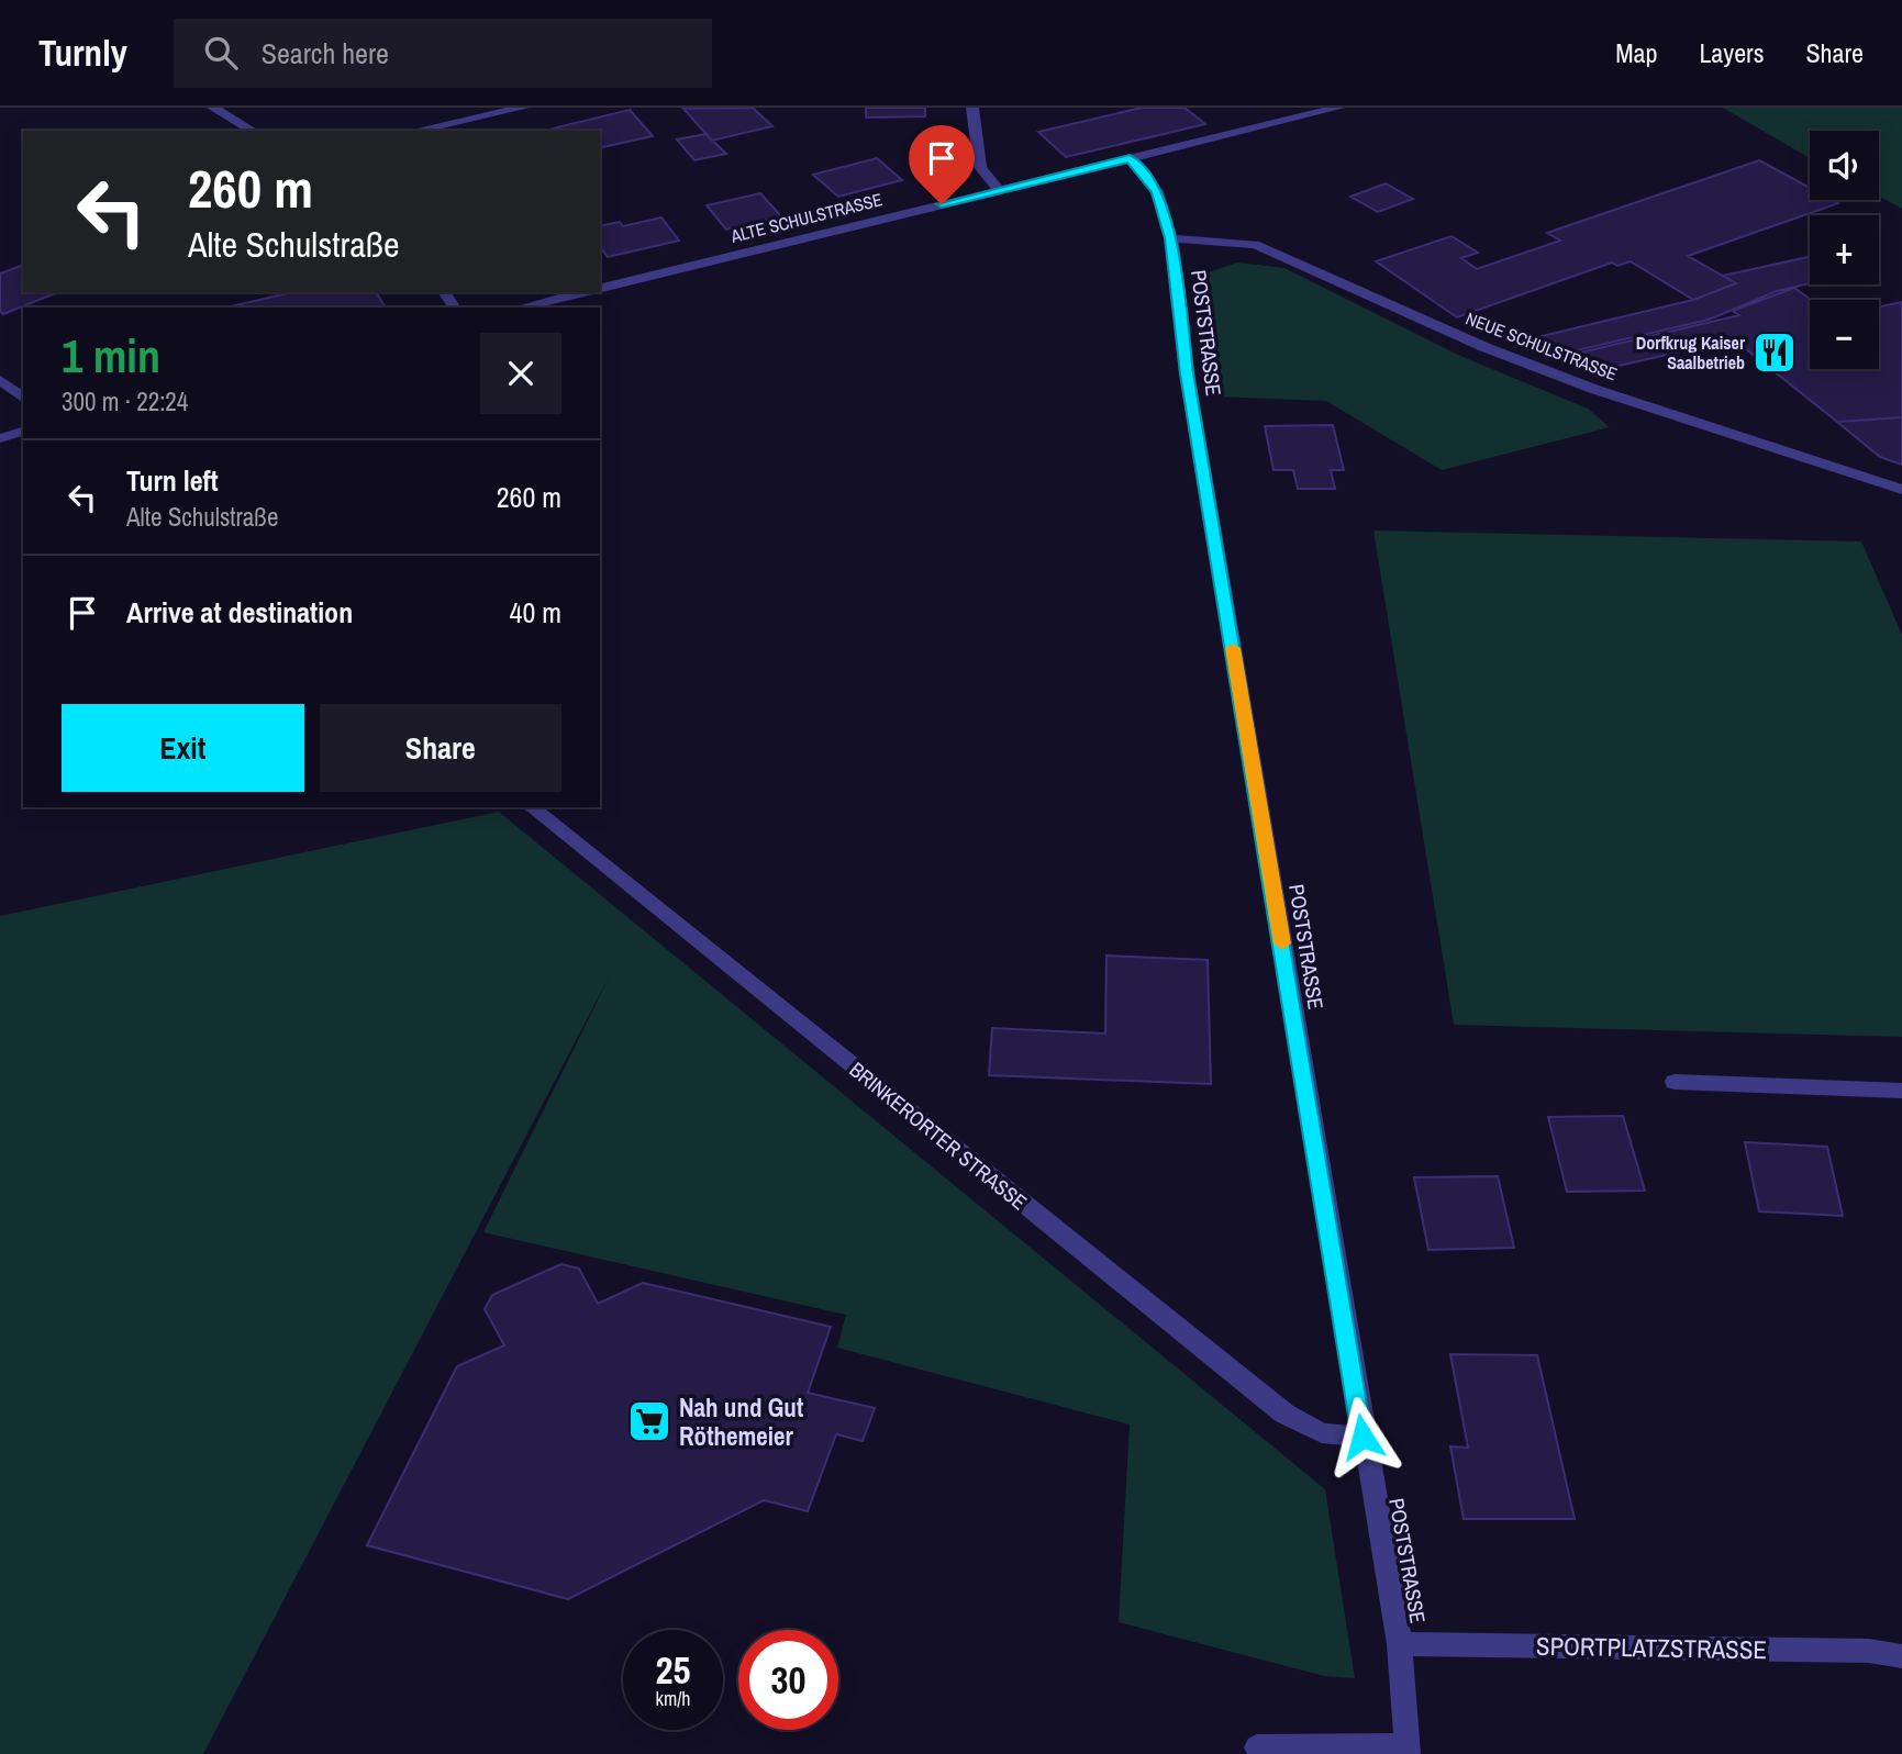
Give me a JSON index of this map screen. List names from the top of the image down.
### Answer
{
  "streets": {
    "street": [
      "ALTE SCHULSTRASSE",
      "POSTSTRASSE",
      "NEUE SCHULSTRASSE",
      "BRINKERORTER STRASSE",
      "SPORTPLATZSTRASSE"
    ]
  },
  "crossings": [
    ["ALTE SCHULSTRASSE", "POSTSTRASSE"],
    ["POSTSTRASSE", "NEUE SCHULSTRASSE"],
    ["POSTSTRASSE", "BRINKERORTER STRASSE"],
    ["POSTSTRASSE", "SPORTPLATZSTRASSE"]
  ],
  "places": {
    "restaurant": ["Dorfkrug Kaiser Saalbetrieb"],
    "supermarket": ["Nah und Gut Röthemeier"]
  },
  "page": {
    "header": "Turnly",
    "search": "Search here",
    "nav": ["Map", "Layers", "Share"],
    "map_buttons": ["+", "−"],
    "turn": ["260 m", "Alte Schulstraße"],
    "heading": ["1 min", "300 m · 22:24"],
    "list": [
      {
        "name": "Turn left",
        "note": "Alte Schulstraße",
        "value": "260 m"
      },
      {
        "name": "Arrive at destination",
        "value": "40 m"
      }
    ],
    "buttons": ["Exit", "Share"],
    "speed": "25 km/h",
    "limit": "30"
  }
}
